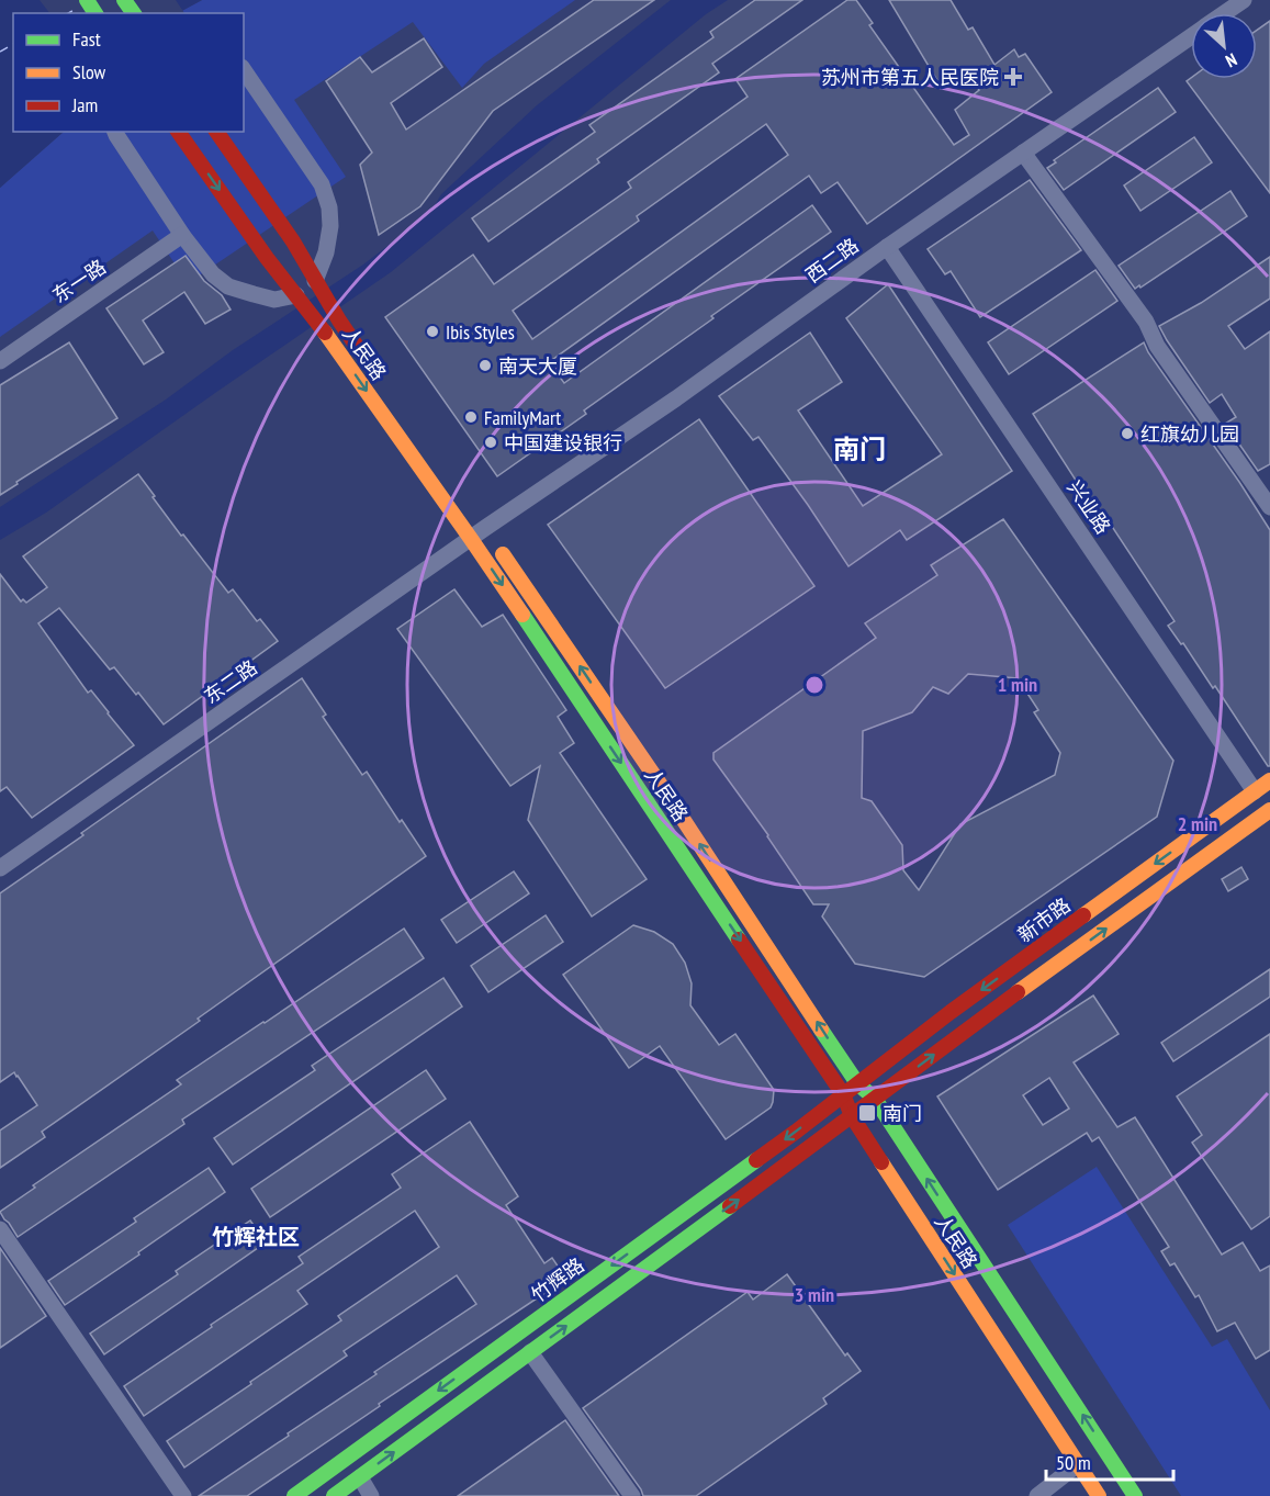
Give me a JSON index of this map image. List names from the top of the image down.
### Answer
{
  "streets": {
    "main road": ["人民路", "新市路", "竹辉路"],
    "street": [
      "西二路",
      "东一路",
      "兴业路",
      "东二路"
    ]
  },
  "crossings": [
    ["西二路", "人民路"],
    ["西二路", "兴业路"],
    ["西二路", "东二路"],
    ["人民路", "东二路"],
    ["人民路", "新市路"],
    ["人民路", "竹辉路"],
    ["兴业路", "新市路"],
    ["新市路", "竹辉路"]
  ],
  "districts": ["南门", "竹辉社区"],
  "places": {
    "health": ["苏州市第五人民医院"],
    "other": [
      "Ibis Styles",
      "南天大厦",
      "FamilyMart",
      "红旗幼儿园",
      "中国建设银行"
    ],
    "transit": ["南门"]
  },
  "legend": ["Fast", "Slow", "Jam"],
  "scale_bar": "50 m",
  "north": "bottom right",
  "rings": ["1 min", "2 min", "3 min"]
}
